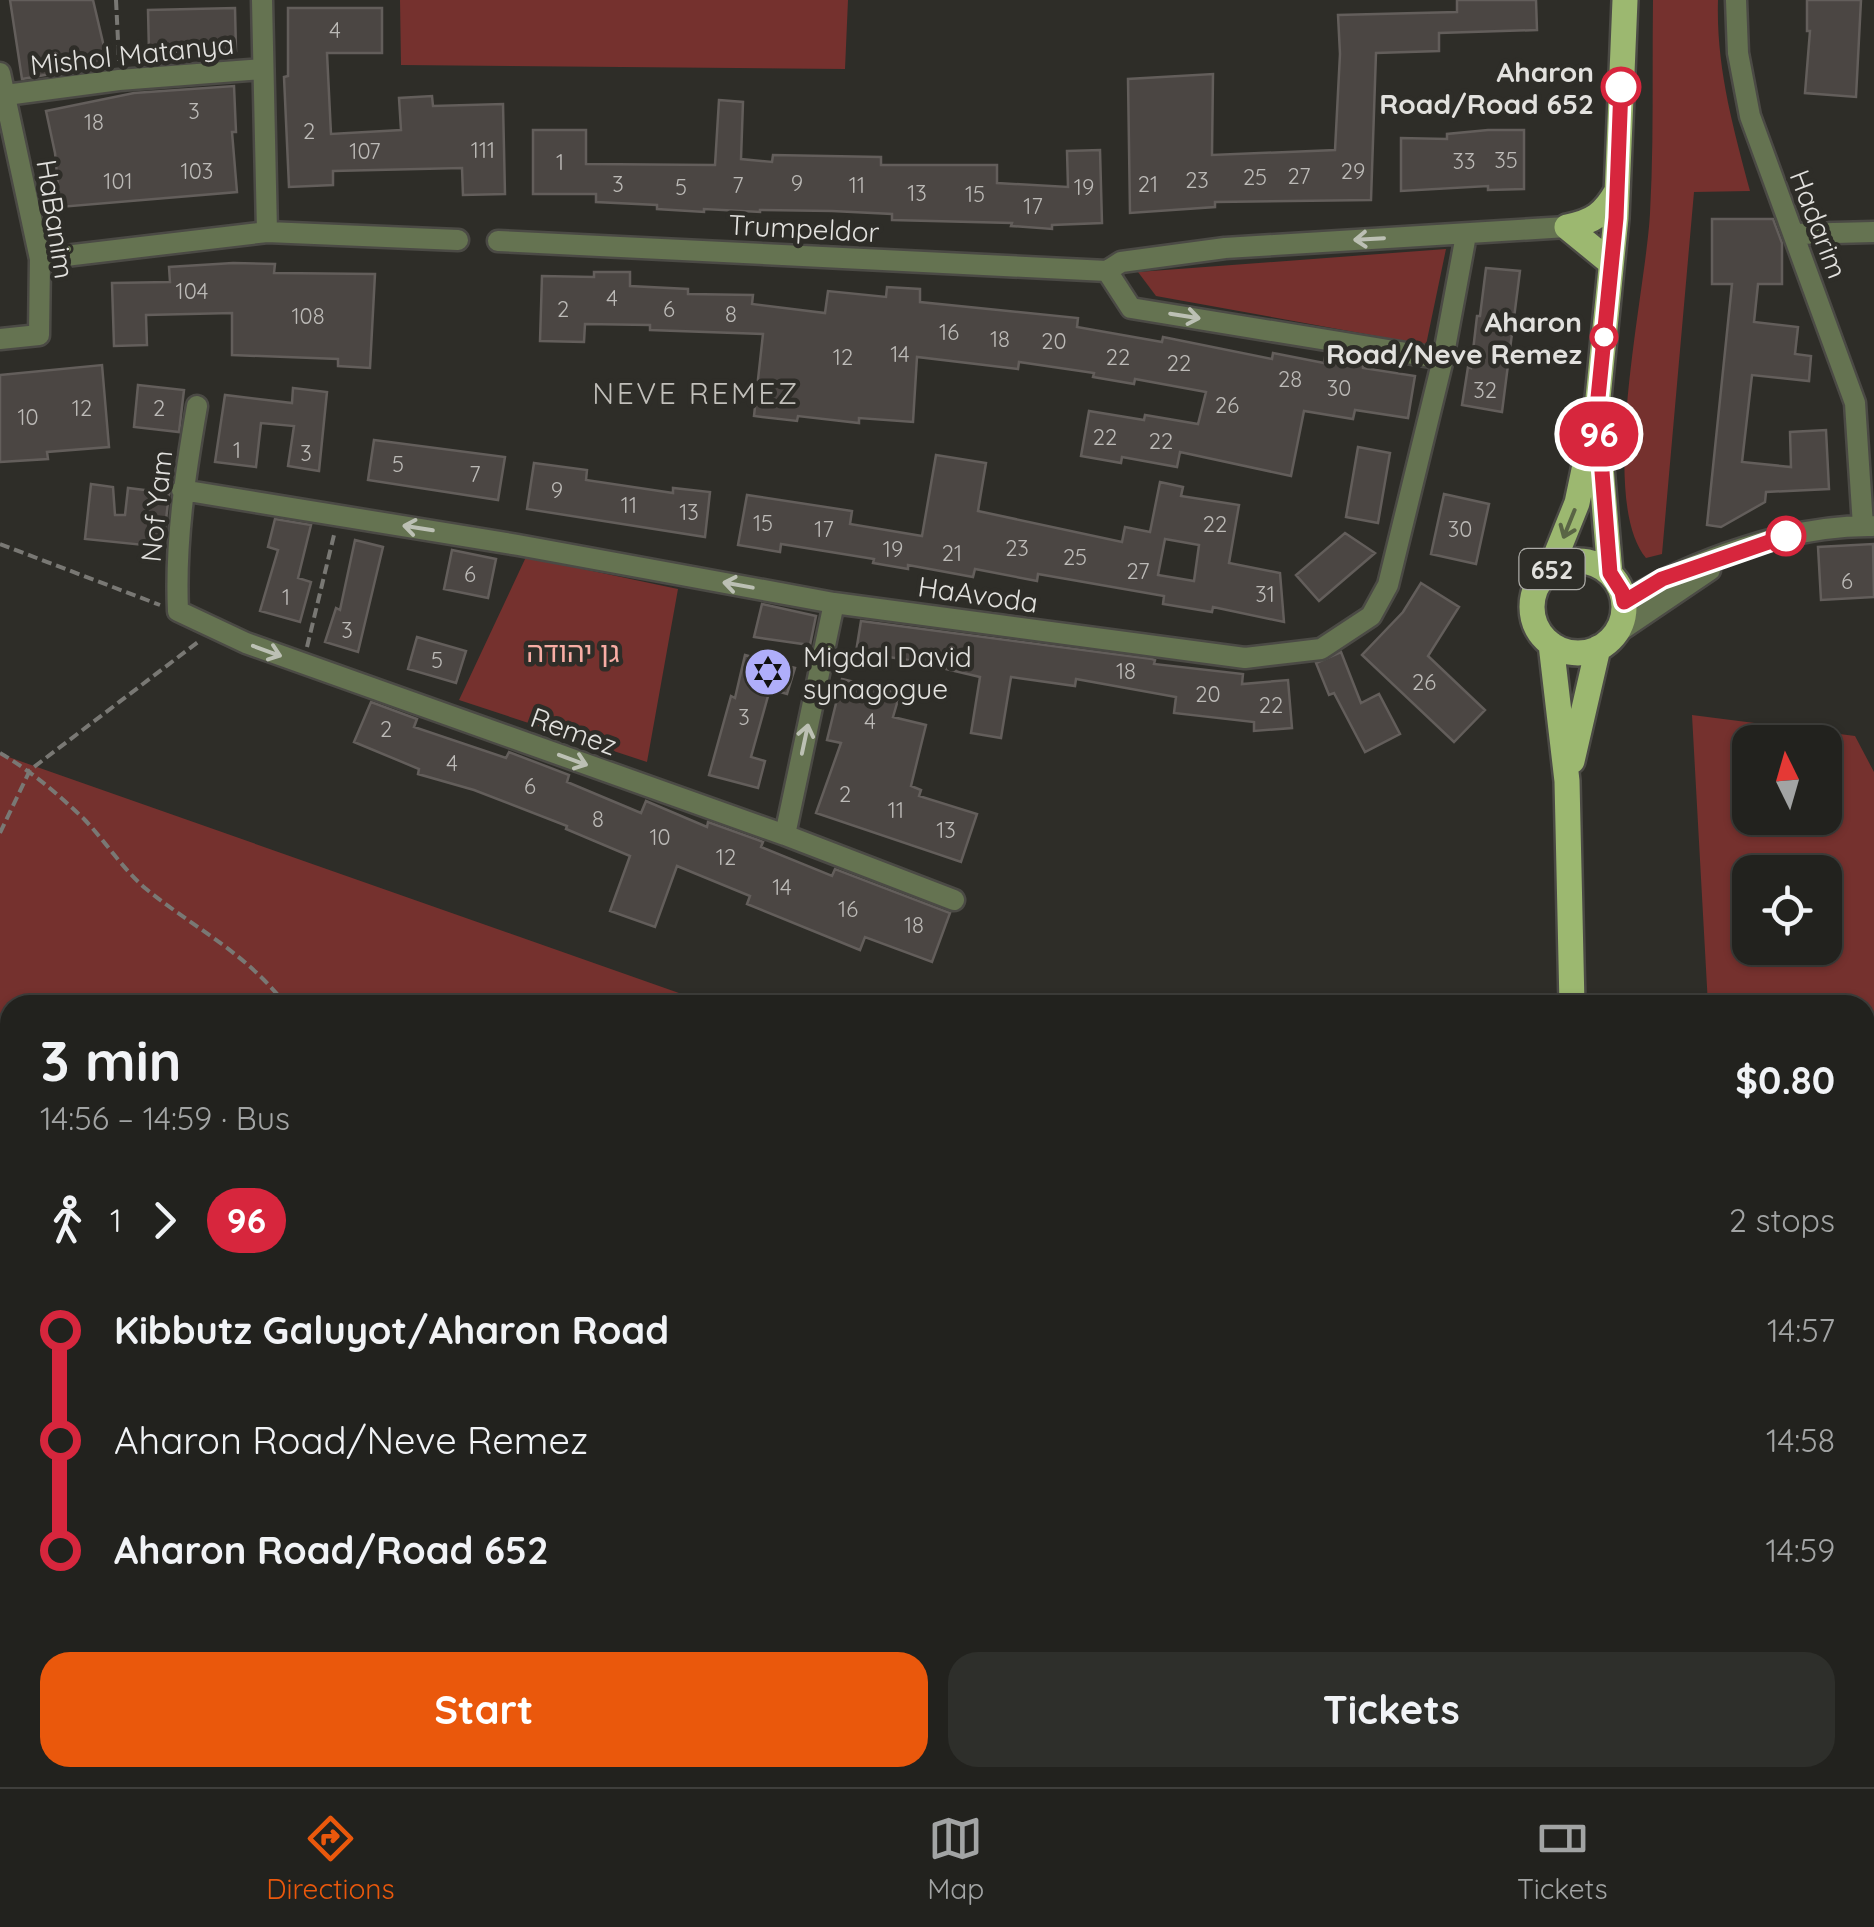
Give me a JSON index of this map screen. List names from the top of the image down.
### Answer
{
  "streets": {
    "main road": ["652"],
    "street": [
      "Mishol Matanya",
      "HaBanim",
      "Hadarim",
      "Trumpeldor",
      "Nof Yam",
      "HaAvoda",
      "Remez"
    ]
  },
  "crossings": [
    ["Mishol Matanya", "HaBanim"],
    ["Trumpeldor", "HaAvoda"],
    ["Nof Yam", "HaAvoda"],
    ["Nof Yam", "Remez"]
  ],
  "one_way": ["Remez"],
  "districts": ["NEVE REMEZ"],
  "parks": ["גן יהודה"],
  "places": {
    "other": ["Aharon Road/Road 652", "Aharon Road/Neve Remez"],
    "synagogue": ["Migdal David synagogue"]
  },
  "lines": ["bus line 96"],
  "house_numbers": [
    "4",
    "3",
    "18",
    "2",
    "111",
    "107",
    "35",
    "33",
    "1",
    "103",
    "29",
    "27",
    "25",
    "23",
    "101",
    "9",
    "3",
    "21",
    "7",
    "11",
    "5",
    "19",
    "13",
    "15",
    "17",
    "104",
    "4",
    "2",
    "6",
    "8",
    "108",
    "16",
    "18",
    "20",
    "14",
    "12",
    "22",
    "22",
    "28",
    "30",
    "32",
    "26",
    "12",
    "2",
    "10",
    "22",
    "22",
    "1",
    "3",
    "5",
    "7",
    "9",
    "11",
    "13",
    "15",
    "22",
    "17",
    "30",
    "23",
    "19",
    "21",
    "25",
    "27",
    "6",
    "6",
    "31",
    "1",
    "3",
    "5",
    "18",
    "26",
    "20",
    "22",
    "3",
    "4",
    "2",
    "4",
    "6",
    "2",
    "11",
    "8",
    "13",
    "10",
    "12",
    "14",
    "16",
    "18"
  ],
  "north": "top",
  "page": {
    "on_map": "96",
    "heading": ["3 min", "14:56 – 14:59 · Bus", "$0.80"],
    "legs": ["1", "96", "2 stops"],
    "list": [
      {
        "name": "Kibbutz Galuyot/Aharon Road",
        "value": "14:57"
      },
      {
        "name": "Aharon Road/Neve Remez",
        "value": "14:58"
      },
      {
        "name": "Aharon Road/Road 652",
        "value": "14:59"
      }
    ],
    "buttons": ["Start", "Tickets"],
    "tabs": ["Directions", "Map", "Tickets"]
  }
}
